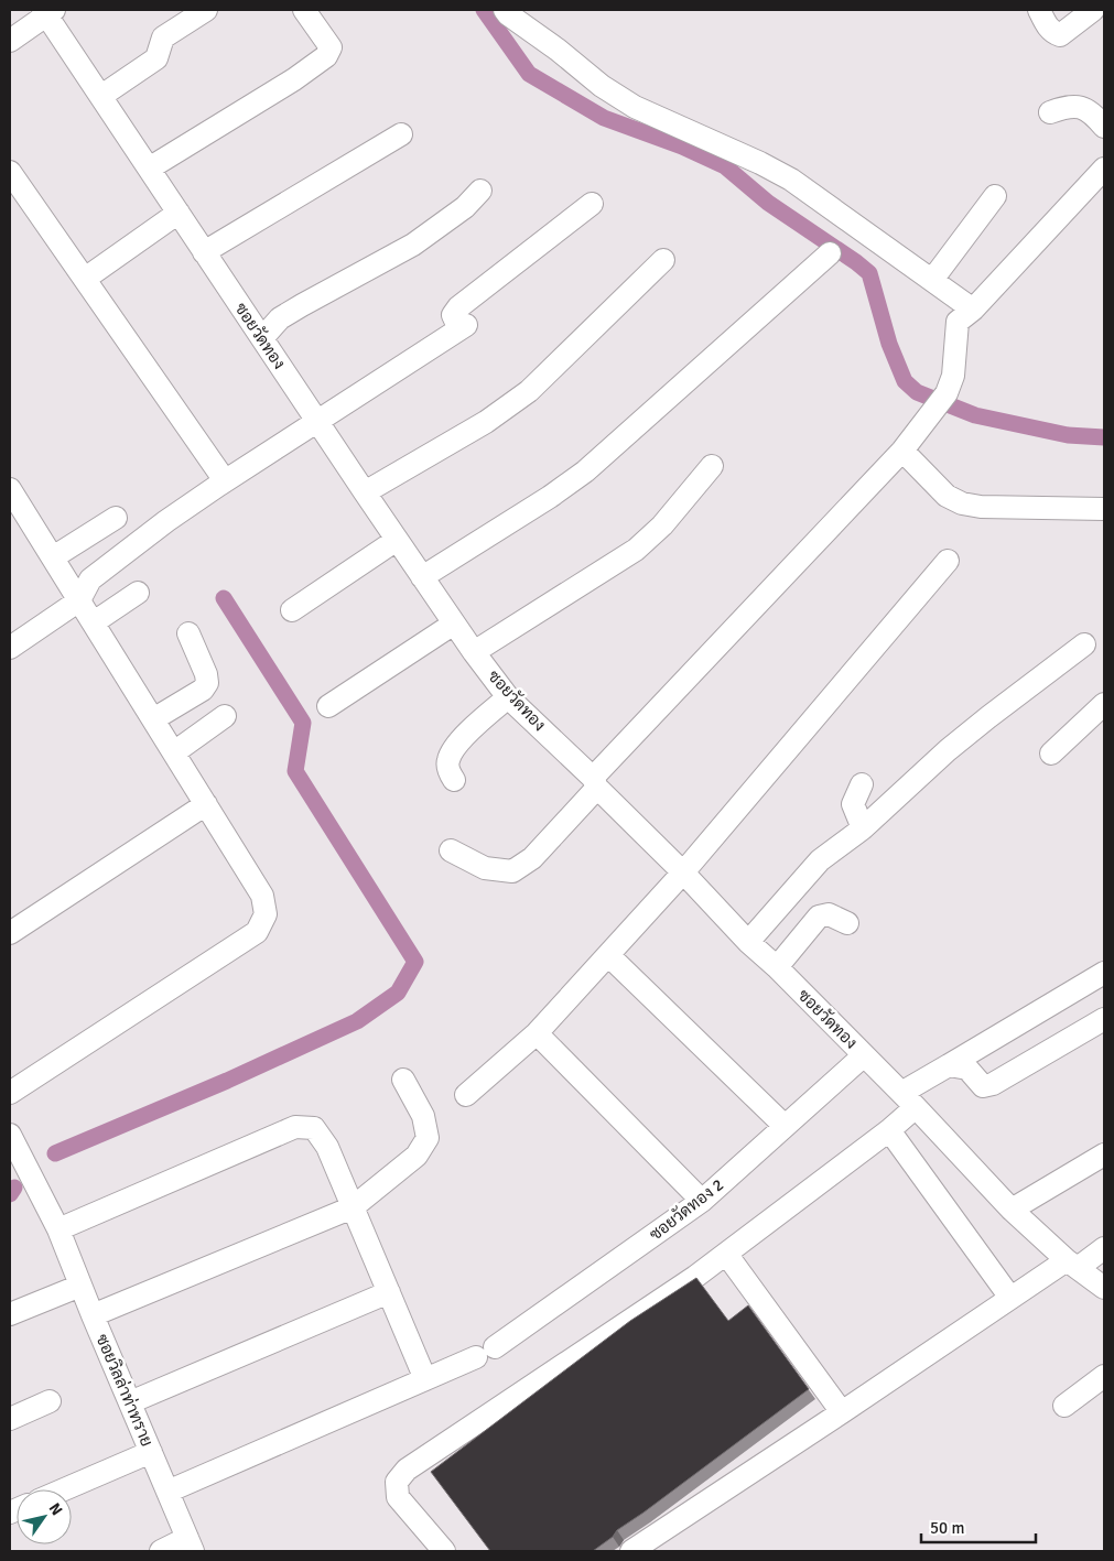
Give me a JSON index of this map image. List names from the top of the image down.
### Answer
{
  "streets": {
    "street": ["ซอยวัดทอง", "ซอยวัดทอง 2", "ซอยวิลล่าท่าทราย"]
  },
  "crossings": [
    ["ซอยวัดทอง", "ซอยวัดทอง 2"],
    ["ซอยวัดทอง 2", "ซอยวิลล่าท่าทราย"]
  ],
  "scale_bar": "50 m",
  "north": "top right"
}
